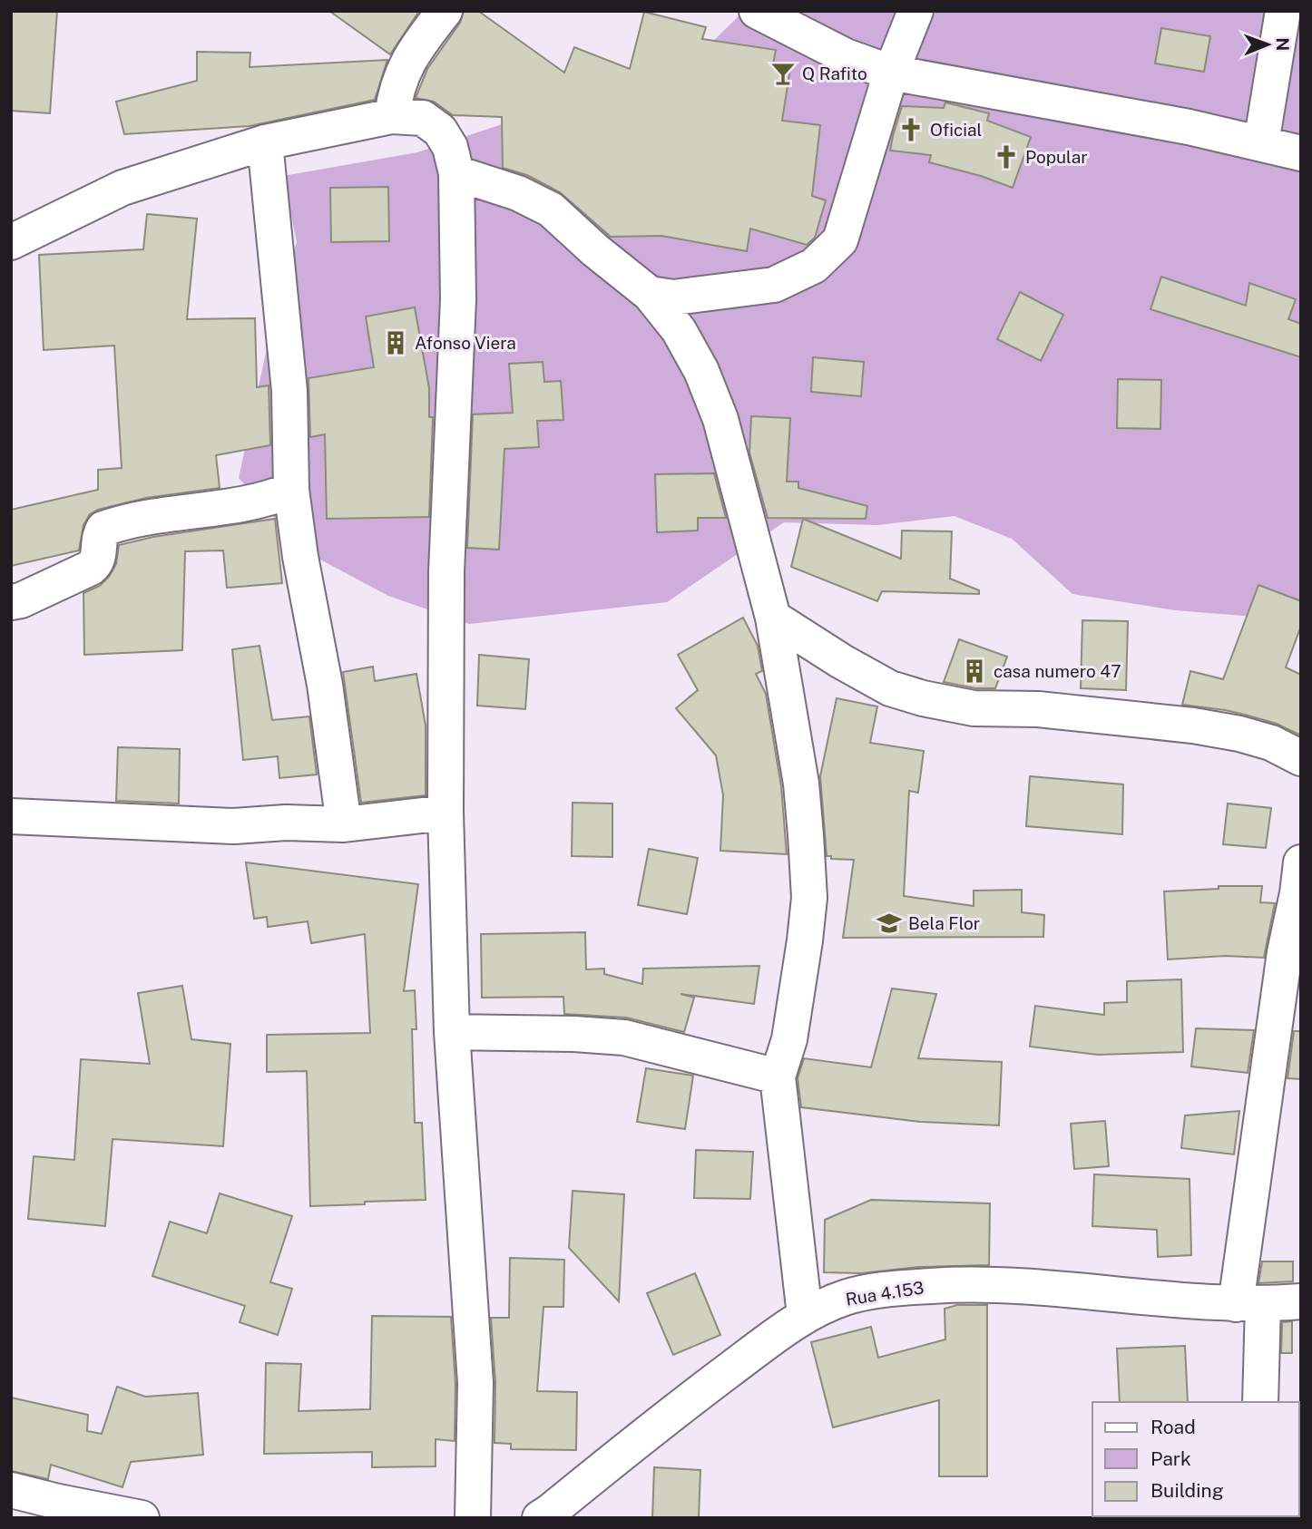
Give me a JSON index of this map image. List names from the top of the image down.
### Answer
{
  "streets": {
    "street": ["Rua 4.153"]
  },
  "places": {
    "bar": ["Q Rafito"],
    "church": ["Oficial", "Popular"],
    "building": ["Afonso Viera", "casa numero 47"],
    "school or university": ["Bela Flor"]
  },
  "legend": ["Road", "Park", "Building"],
  "north": "right"
}
